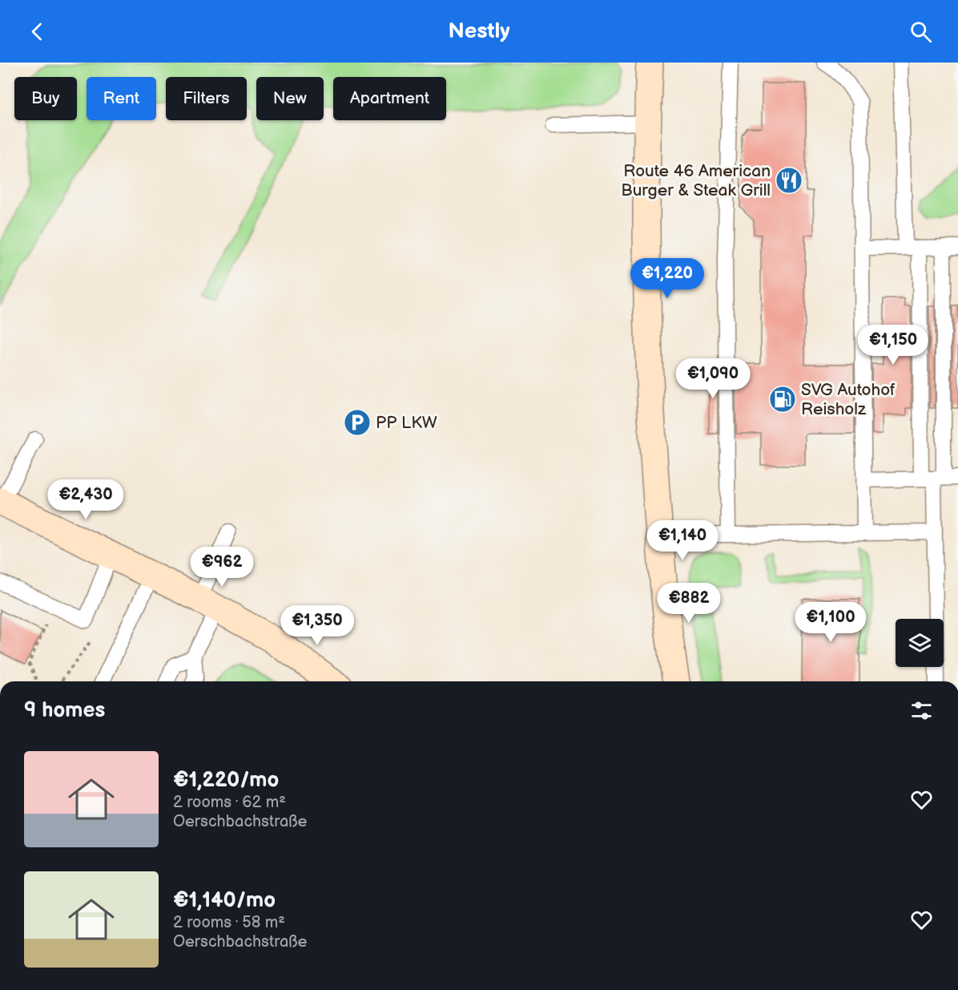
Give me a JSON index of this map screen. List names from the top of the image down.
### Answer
{
  "places": {
    "restaurant": ["Route 46 American Burger & Steak Grill"],
    "fuel station": ["SVG Autohof Reisholz"],
    "parking": ["PP LKW"]
  },
  "page": {
    "header": "Nestly",
    "chip": [
      "Buy",
      "Rent",
      "Filters",
      "New",
      "Apartment"
    ],
    "price": [
      "€1,220",
      "€1,150",
      "€1,090",
      "€2,430",
      "€1,140",
      "€962",
      "€882",
      "€1,100",
      "€1,350"
    ],
    "heading": "9 homes",
    "list": [
      {
        "name": "€1,220/mo",
        "note": "2 rooms · 62 m² · Oerschbachstraße"
      },
      {
        "name": "€1,140/mo",
        "note": "2 rooms · 58 m² · Oerschbachstraße"
      }
    ]
  }
}
